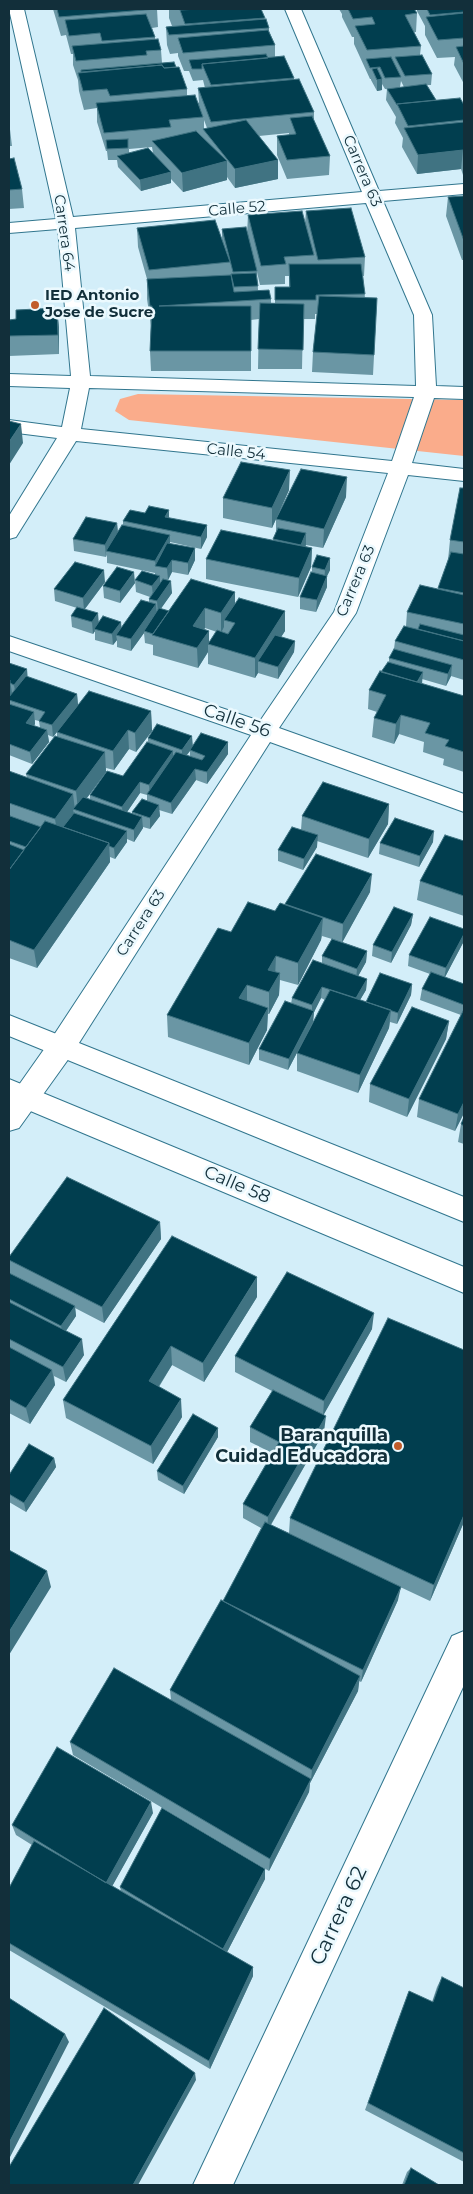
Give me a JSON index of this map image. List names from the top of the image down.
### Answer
{
  "streets": {
    "street": [
      "Carrera 63",
      "Calle 52",
      "Carrera 64",
      "Calle 54",
      "Calle 56",
      "Calle 58",
      "Carrera 62"
    ]
  },
  "crossings": [
    ["Carrera 63", "Calle 52"],
    ["Carrera 63", "Calle 54"],
    ["Carrera 63", "Calle 56"],
    ["Carrera 63", "Calle 58"],
    ["Calle 52", "Carrera 64"],
    ["Carrera 64", "Calle 54"]
  ],
  "places": ["IED Antonio Jose de Sucre", "Baranquilla Cuidad Educadora"]
}
